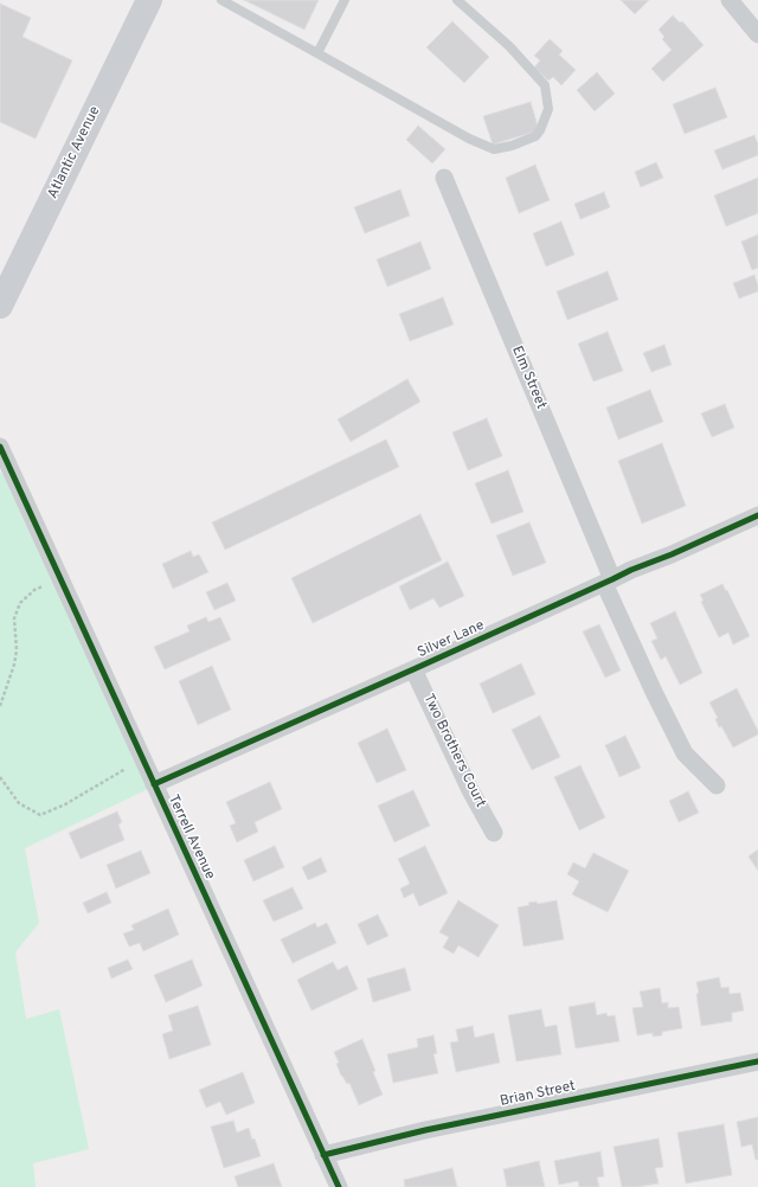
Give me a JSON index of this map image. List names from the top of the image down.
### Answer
{
  "streets": {
    "main road": ["Atlantic Avenue"],
    "street": [
      "Elm Street",
      "Silver Lane",
      "Two Brothers Court",
      "Terrell Avenue",
      "Brian Street"
    ]
  },
  "crossings": [
    ["Elm Street", "Silver Lane"],
    ["Silver Lane", "Two Brothers Court"],
    ["Silver Lane", "Terrell Avenue"],
    ["Terrell Avenue", "Brian Street"]
  ]
}
